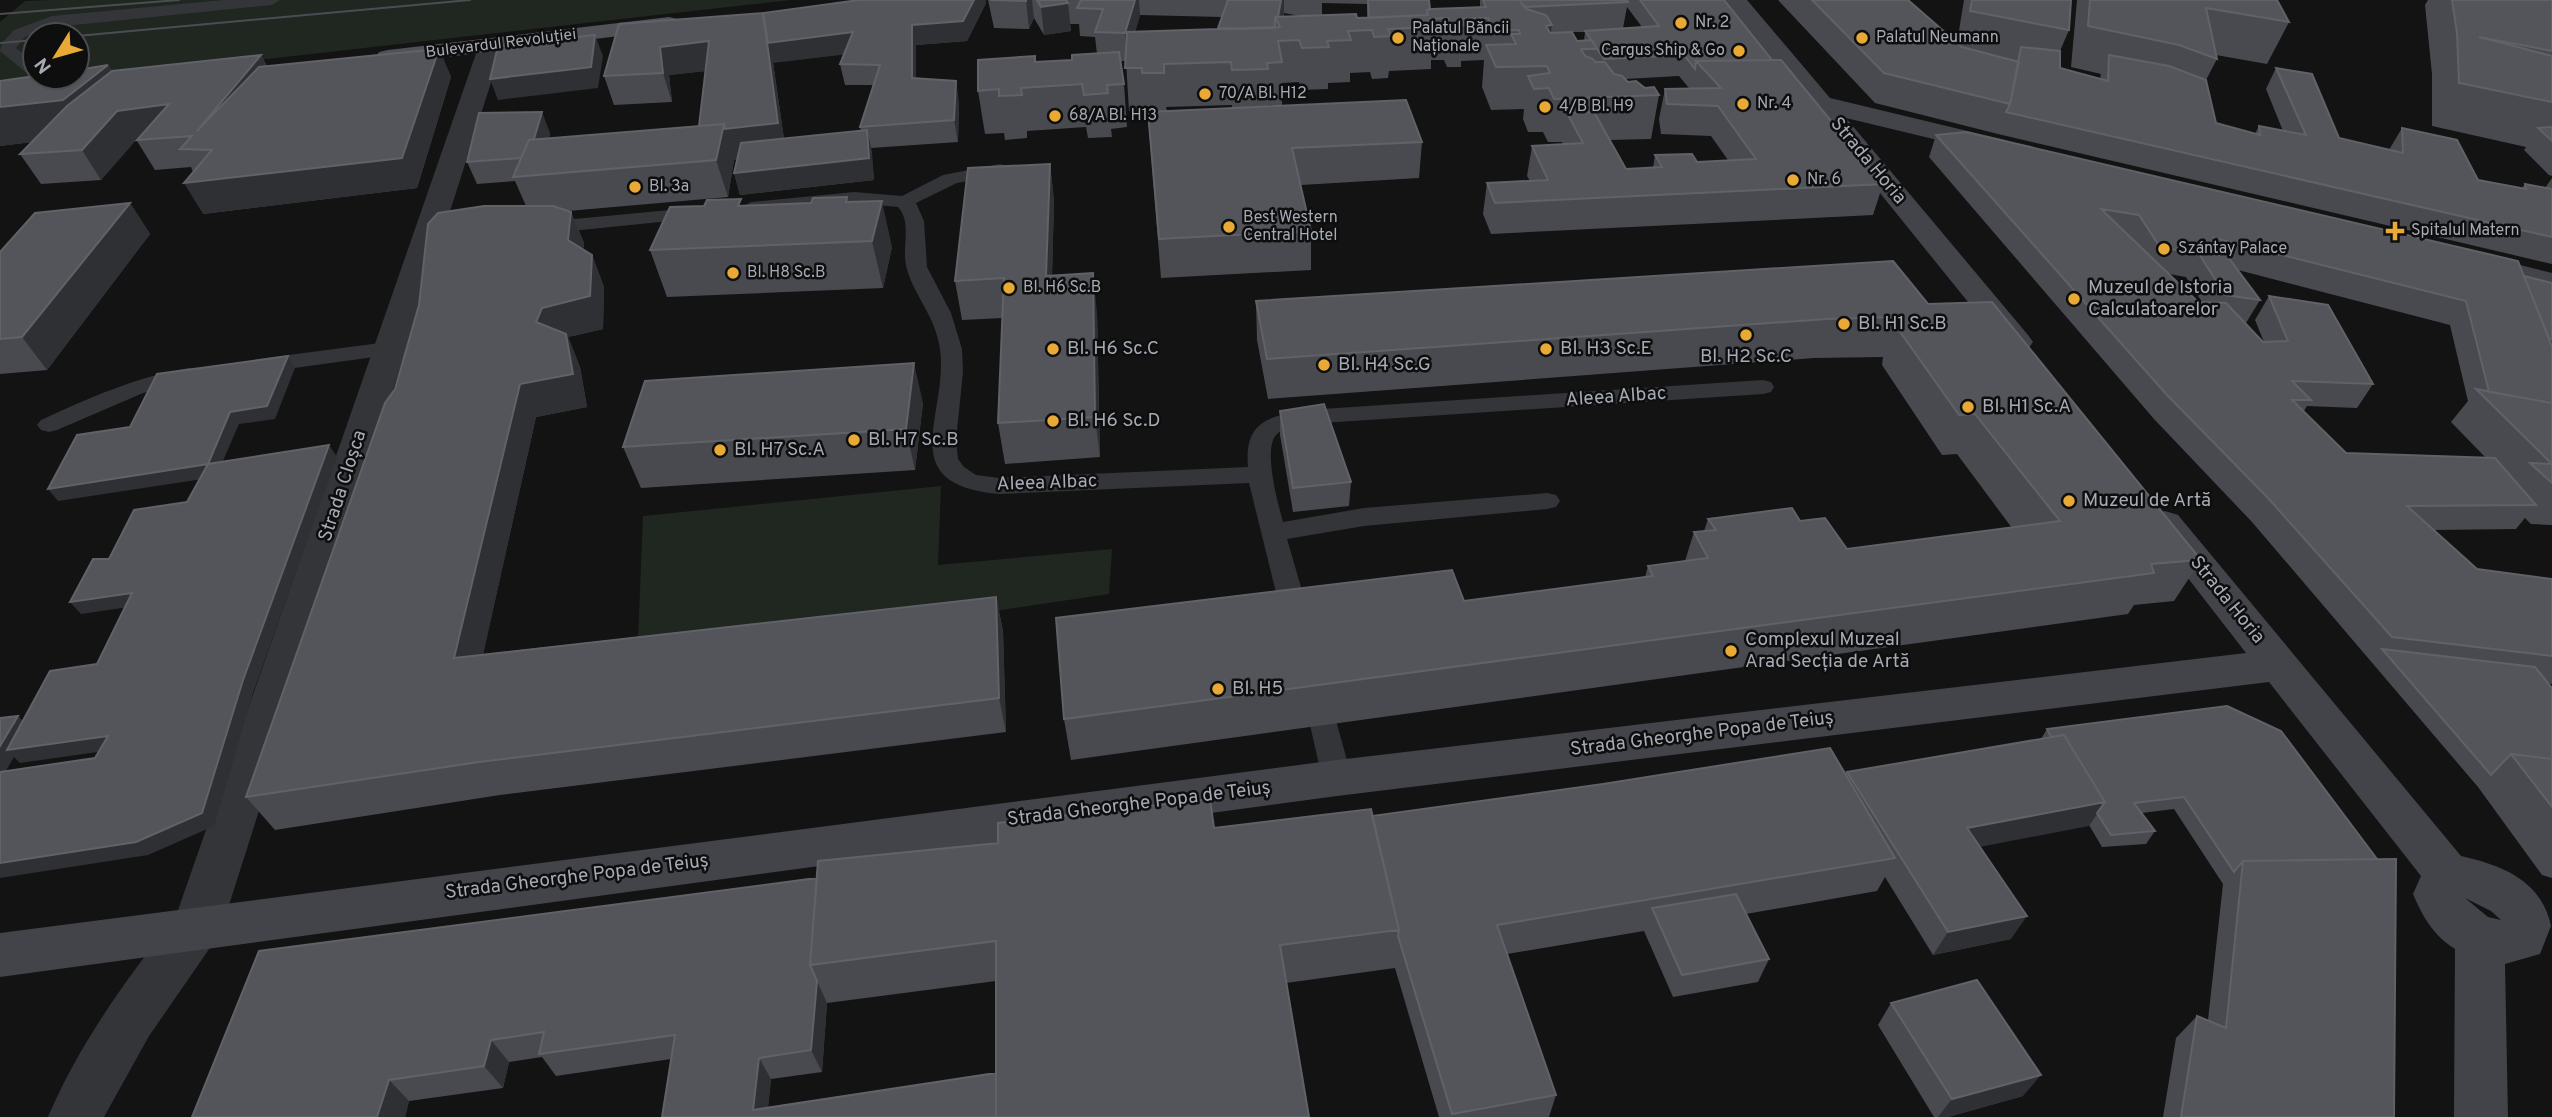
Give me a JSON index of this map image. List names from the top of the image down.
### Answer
{
  "streets": {
    "main road": ["Bulevardul Revoluției"],
    "street": ["Strada Horia", "Strada Cloșca", "Strada Gheorghe Popa de Teiuș"],
    "lane": ["Aleea Albac"]
  },
  "crossings": [
    ["Bulevardul Revoluției", "Strada Cloșca"],
    ["Strada Horia", "Strada Gheorghe Popa de Teiuș"],
    ["Strada Cloșca", "Strada Gheorghe Popa de Teiuș"]
  ],
  "places": {
    "other": [
      "Nr. 2",
      "Palatul Băncii Naționale",
      "Palatul Neumann",
      "Cargus Ship & Go",
      "70/A Bl. H12",
      "Nr. 4",
      "4/B Bl. H9",
      "68/A Bl. H13",
      "Nr. 6",
      "Bl. 3a",
      "Best Western Central Hotel",
      "Szántay Palace",
      "Bl. H8 Sc.B",
      "Bl. H6 Sc.B",
      "Muzeul de Istoria Calculatoarelor",
      "Bl. H1 Sc.B",
      "Bl. H2 Sc.C",
      "Bl. H6 Sc.C",
      "Bl. H3 Sc.E",
      "Bl. H4 Sc.G",
      "Bl. H1 Sc.A",
      "Bl. H6 Sc.D",
      "Bl. H7 Sc.B",
      "Bl. H7 Sc.A",
      "Muzeul de Artă",
      "Complexul Muzeal Arad Secția de Artă",
      "Bl. H5"
    ],
    "health": ["Spitalul Matern"]
  },
  "north": "bottom left"
}
